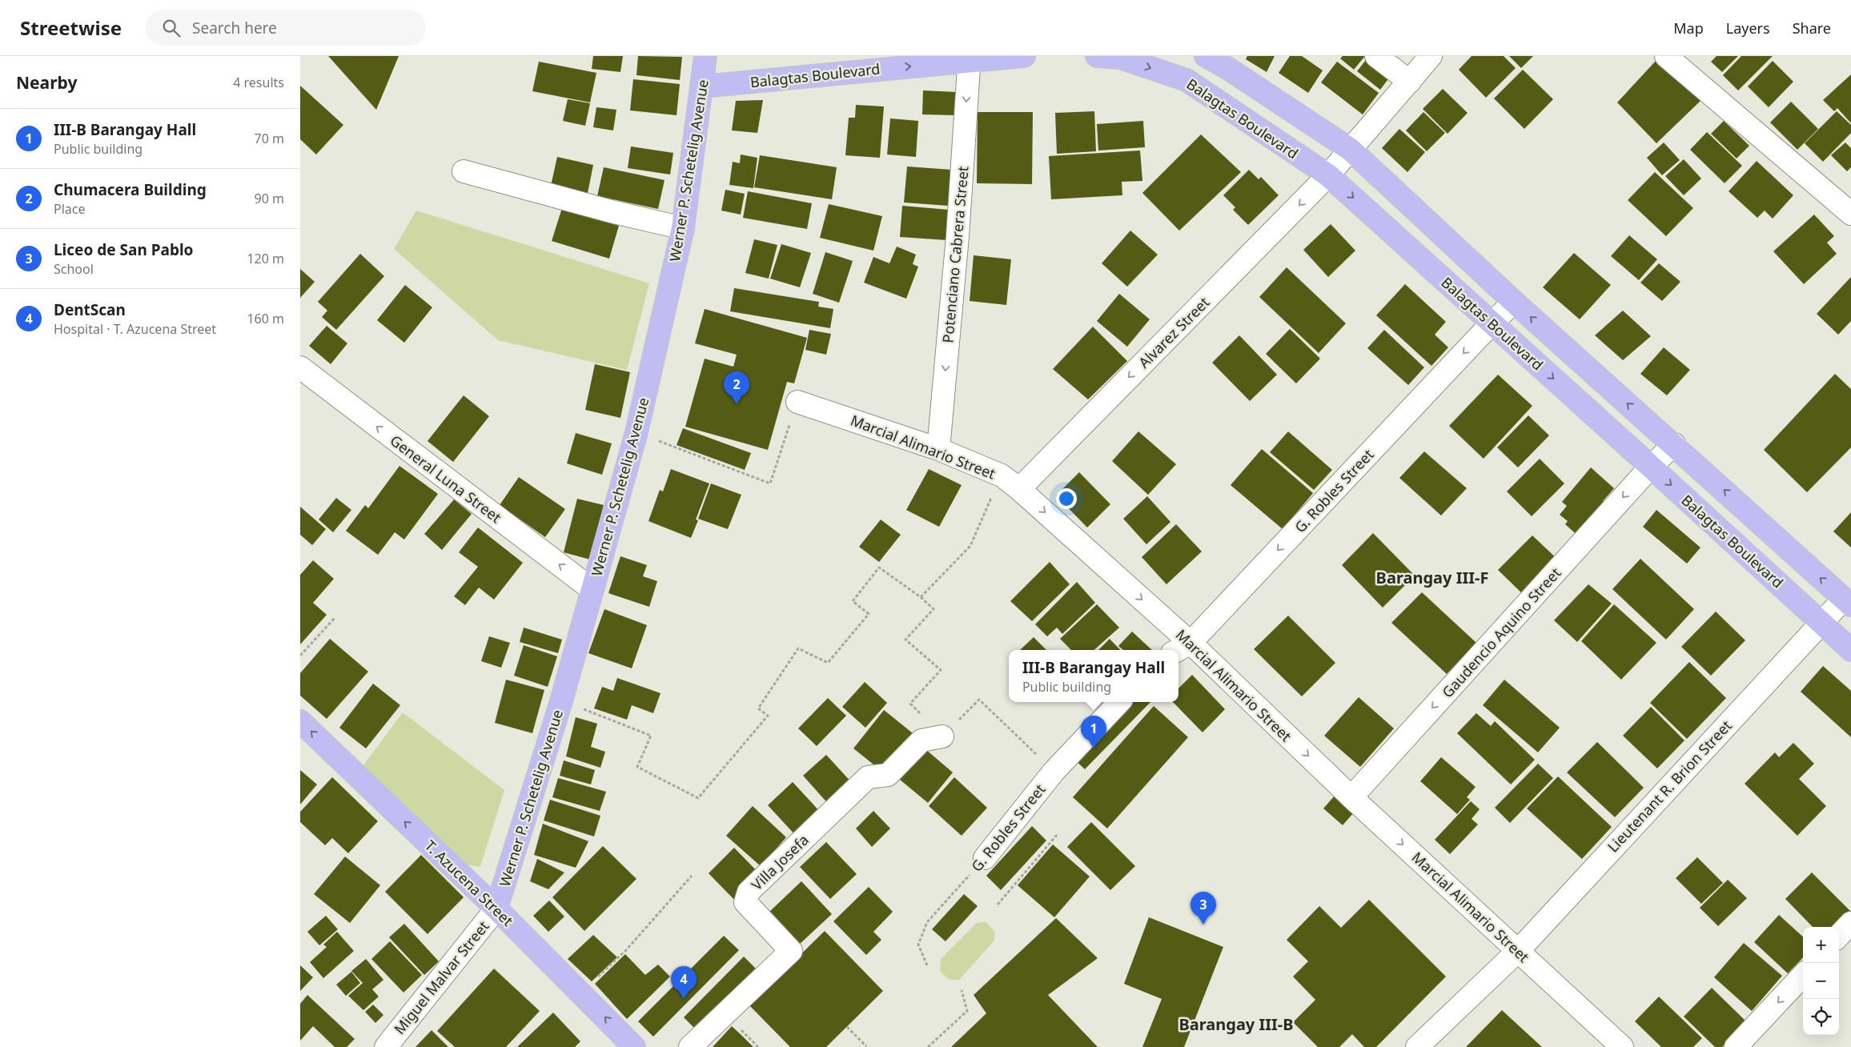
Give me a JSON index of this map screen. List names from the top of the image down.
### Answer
{
  "streets": {
    "main road": ["Balagtas Boulevard", "Werner P. Schetelig Avenue", "T. Azucena Street"],
    "street": [
      "Potenciano Cabrera Street",
      "Alvarez Street",
      "Marcial Alimario Street",
      "General Luna Street",
      "G. Robles Street",
      "Gaudencio Aquino Street",
      "Lieutenant R. Brion Street",
      "Villa Josefa",
      "Miguel Malvar Street"
    ]
  },
  "crossings": [
    ["Balagtas Boulevard", "Werner P. Schetelig Avenue"],
    ["Balagtas Boulevard", "Potenciano Cabrera Street"],
    ["Balagtas Boulevard", "Alvarez Street"],
    ["Balagtas Boulevard", "G. Robles Street"],
    ["Balagtas Boulevard", "Gaudencio Aquino Street"],
    ["Balagtas Boulevard", "Lieutenant R. Brion Street"],
    ["Werner P. Schetelig Avenue", "General Luna Street"],
    ["Werner P. Schetelig Avenue", "T. Azucena Street"],
    ["Werner P. Schetelig Avenue", "Miguel Malvar Street"],
    ["Potenciano Cabrera Street", "Marcial Alimario Street"],
    ["Alvarez Street", "Marcial Alimario Street"],
    ["Marcial Alimario Street", "G. Robles Street"],
    ["Marcial Alimario Street", "Gaudencio Aquino Street"],
    ["Marcial Alimario Street", "Lieutenant R. Brion Street"],
    ["T. Azucena Street", "Miguel Malvar Street"]
  ],
  "one_way": [
    "Potenciano Cabrera Street",
    "Alvarez Street",
    "Marcial Alimario Street",
    "General Luna Street",
    "G. Robles Street",
    "Gaudencio Aquino Street",
    "T. Azucena Street"
  ],
  "districts": ["Barangay III-F", "Barangay III-B"],
  "page": {
    "header": "Streetwise",
    "search": "Search here",
    "nav": ["Map", "Layers", "Share"],
    "heading": ["Nearby", "4 results"],
    "list": [
      {
        "mark": "1",
        "name": "III-B Barangay Hall",
        "note": "Public building",
        "value": "70 m"
      },
      {
        "mark": "2",
        "name": "Chumacera Building",
        "note": "Place",
        "value": "90 m"
      },
      {
        "mark": "3",
        "name": "Liceo de San Pablo",
        "note": "School",
        "value": "120 m"
      },
      {
        "mark": "4",
        "name": "DentScan",
        "note": "Hospital · T. Azucena Street",
        "value": "160 m"
      }
    ],
    "pins": [
      "2",
      "1",
      "3",
      "4"
    ],
    "popup": ["III-B Barangay Hall", "Public building"],
    "map_buttons": ["+", "−"]
  }
}
